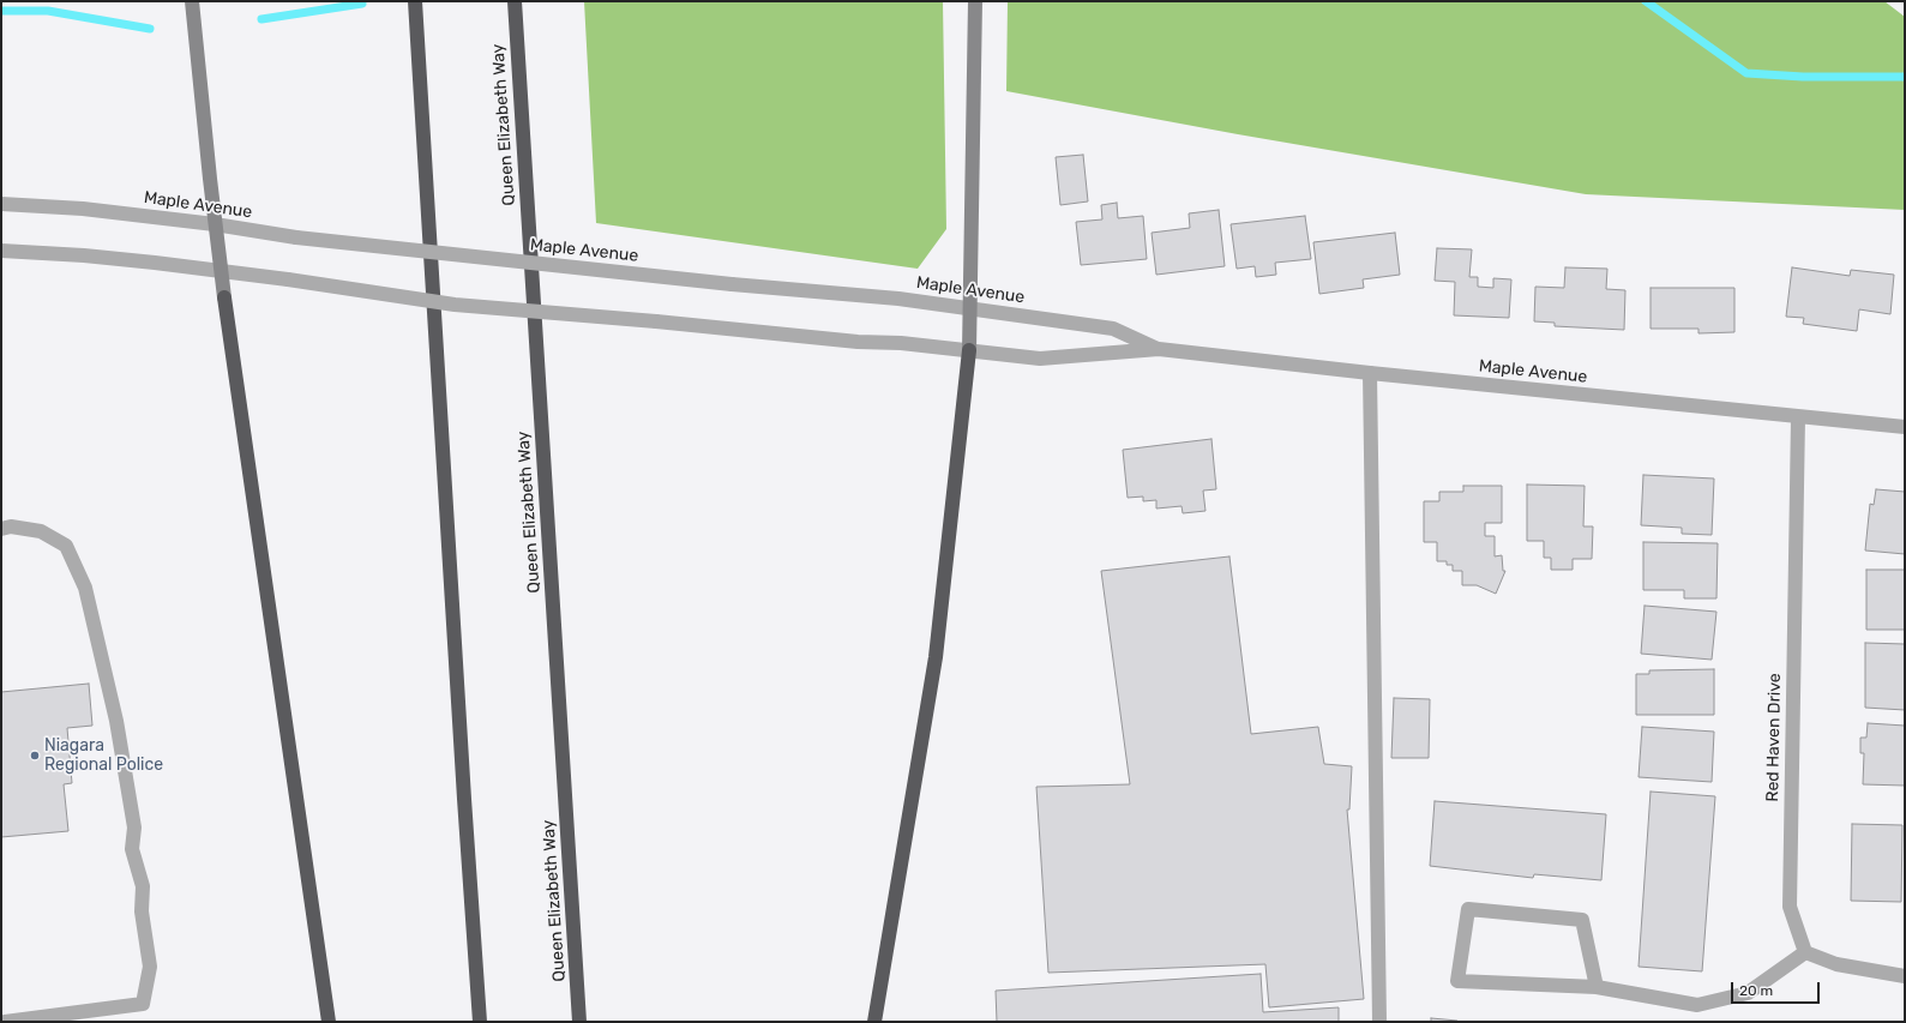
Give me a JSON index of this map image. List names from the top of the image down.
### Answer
{
  "streets": {
    "highway": ["Queen Elizabeth Way"],
    "street": ["Maple Avenue", "Red Haven Drive"]
  },
  "crossings": [
    ["Maple Avenue", "Red Haven Drive"]
  ],
  "places": ["Niagara Regional Police"],
  "scale_bar": "20 m"
}
